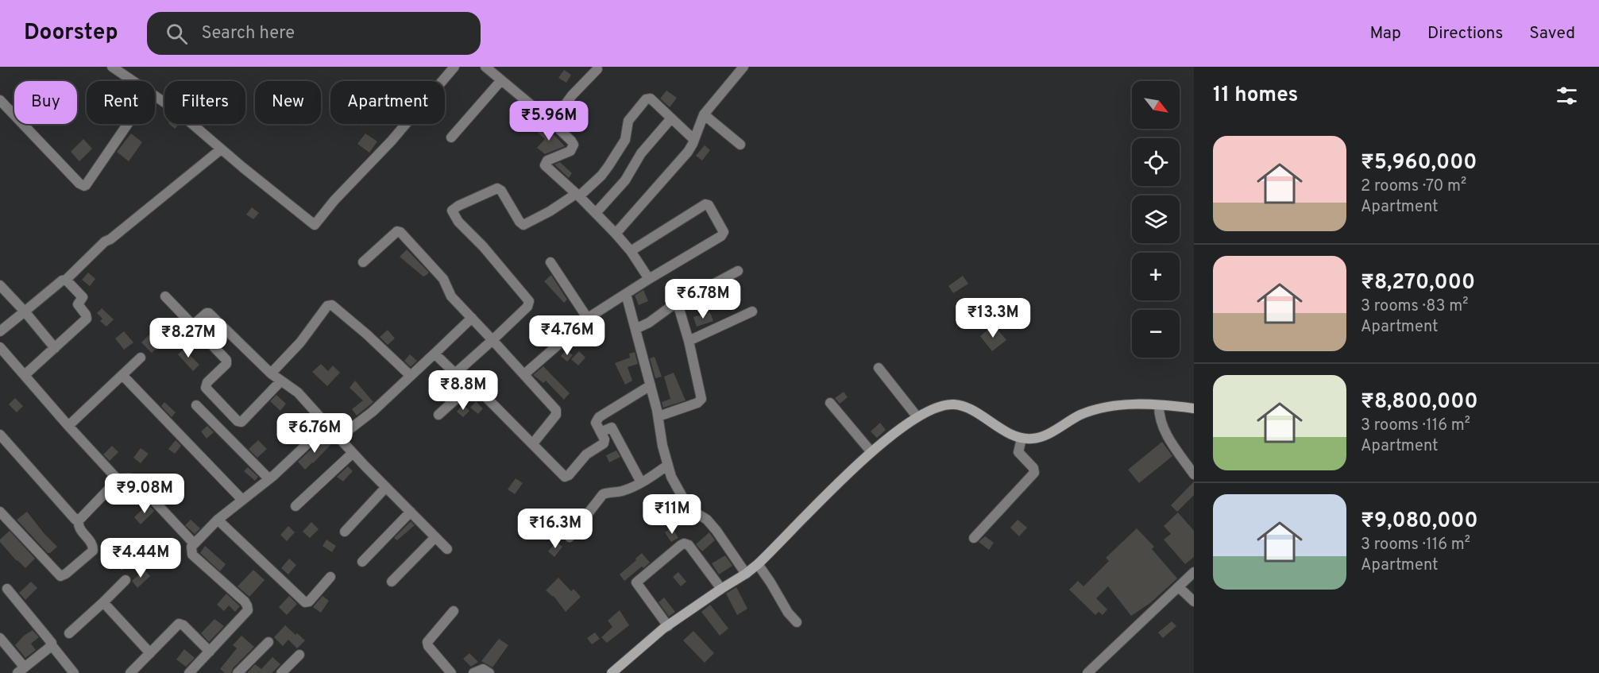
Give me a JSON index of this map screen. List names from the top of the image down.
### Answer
{
  "north": "bottom right",
  "page": {
    "header": "Doorstep",
    "search": "Search here",
    "nav": ["Map", "Directions", "Saved"],
    "heading": "11 homes",
    "map_buttons": ["+", "−"],
    "chip": [
      "Buy",
      "Rent",
      "Filters",
      "New",
      "Apartment"
    ],
    "price": [
      "₹5.96M",
      "₹6.78M",
      "₹13.3M",
      "₹4.76M",
      "₹8.27M",
      "₹8.8M",
      "₹6.76M",
      "₹9.08M",
      "₹11M",
      "₹16.3M",
      "₹4.44M"
    ],
    "list": [
      {
        "name": "₹5,960,000",
        "note": "2 rooms · 70 m² · Apartment"
      },
      {
        "name": "₹8,270,000",
        "note": "3 rooms · 83 m² · Apartment"
      },
      {
        "name": "₹8,800,000",
        "note": "3 rooms · 116 m² · Apartment"
      },
      {
        "name": "₹9,080,000",
        "note": "3 rooms · 116 m² · Apartment"
      }
    ]
  }
}
